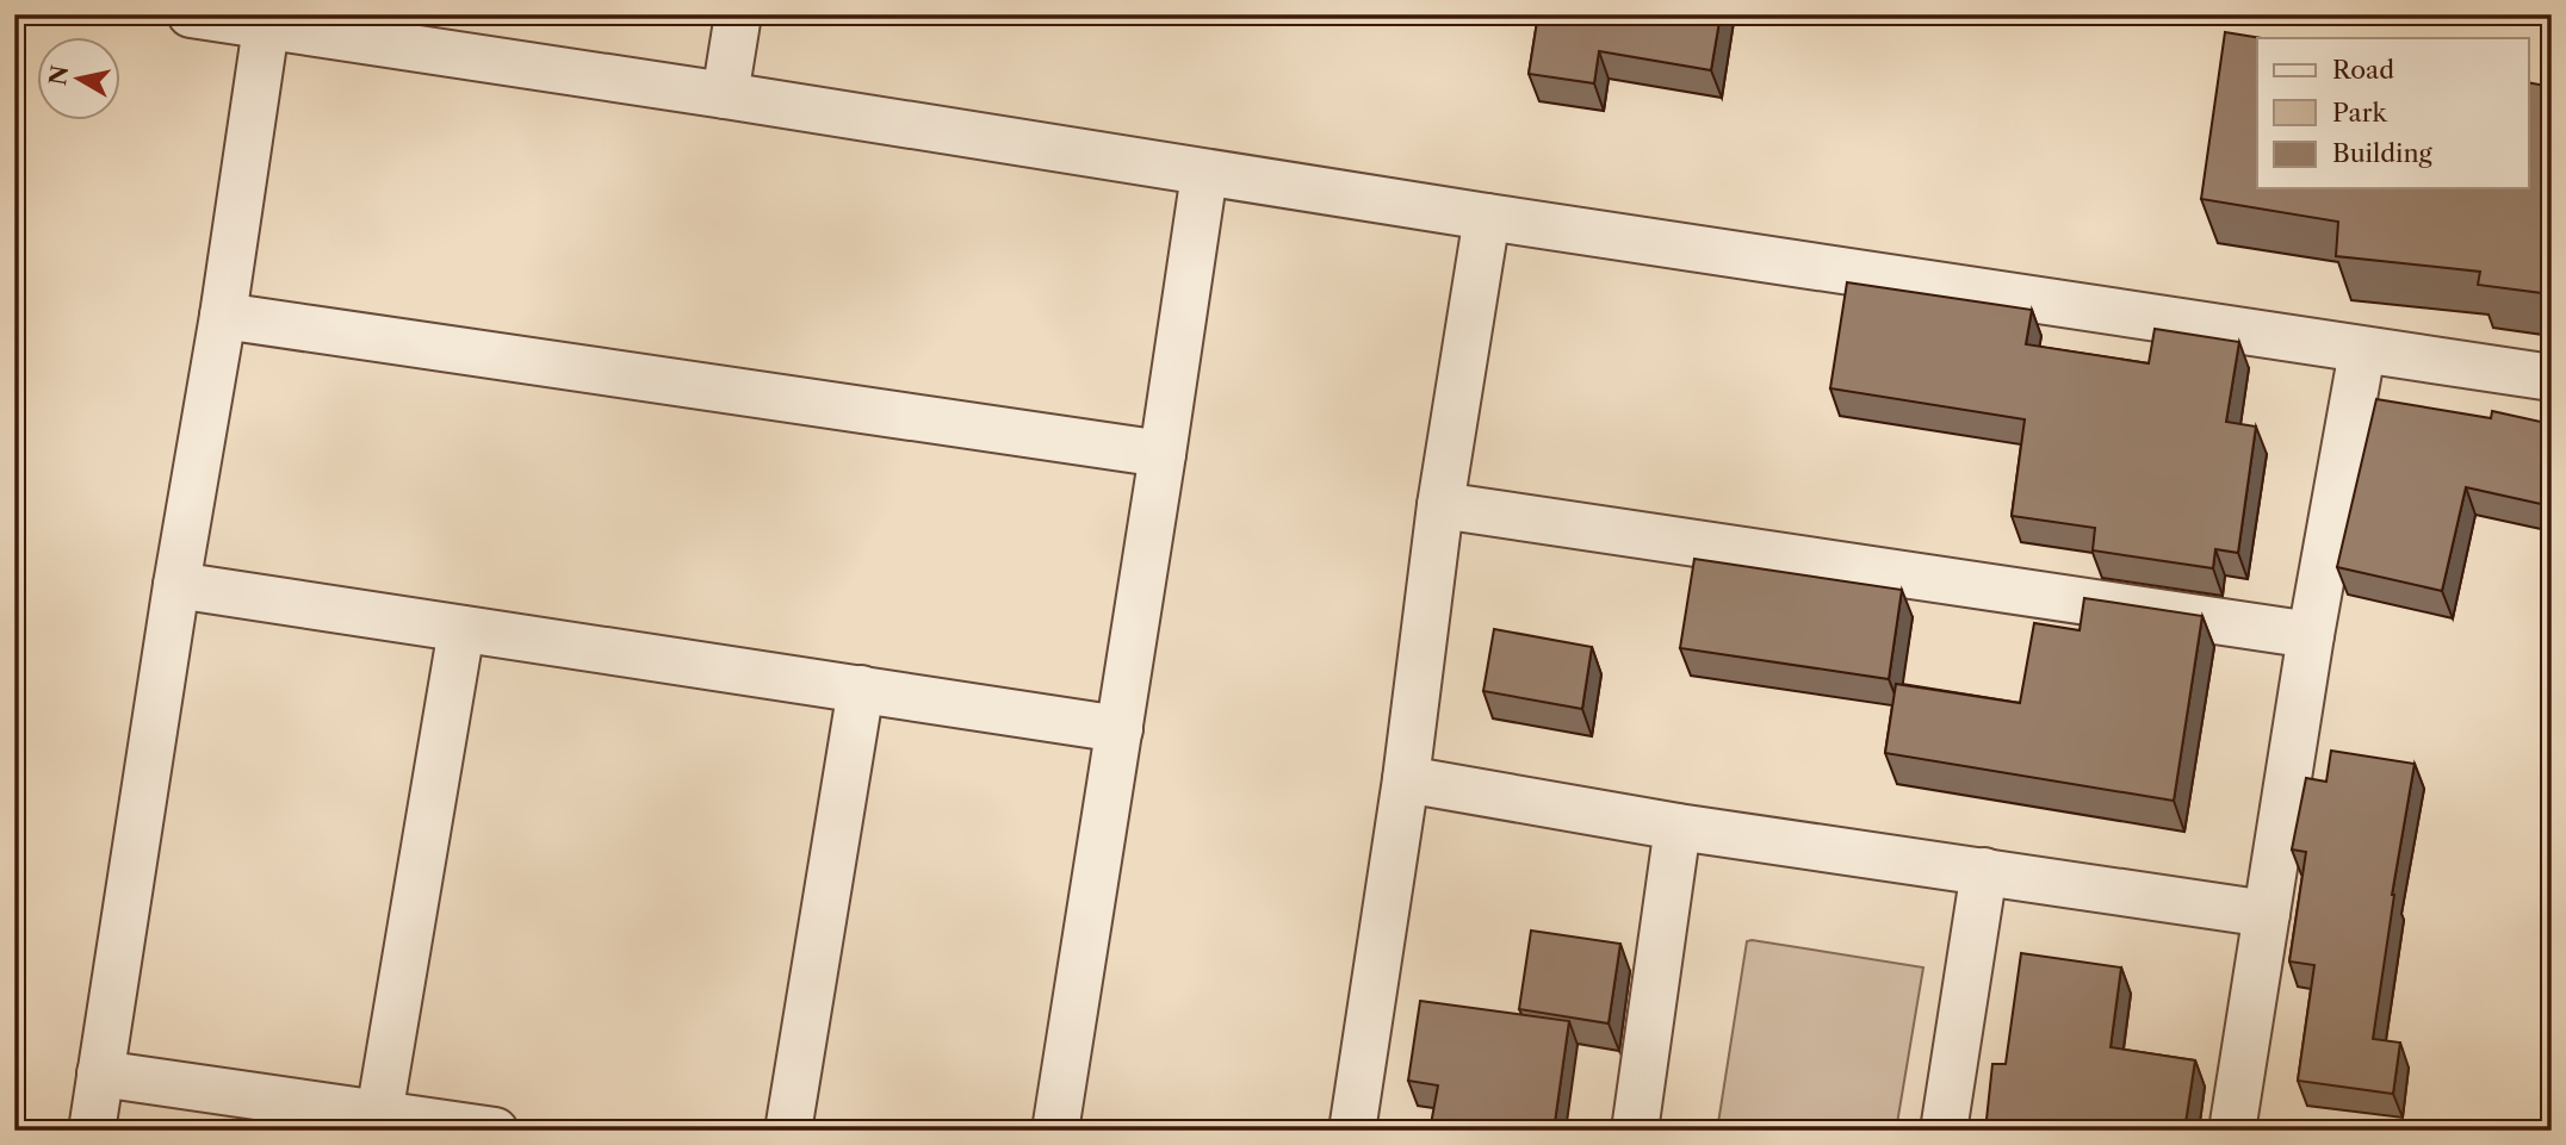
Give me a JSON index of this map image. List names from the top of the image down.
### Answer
{
  "legend": ["Road", "Park", "Building"],
  "north": "left"
}
